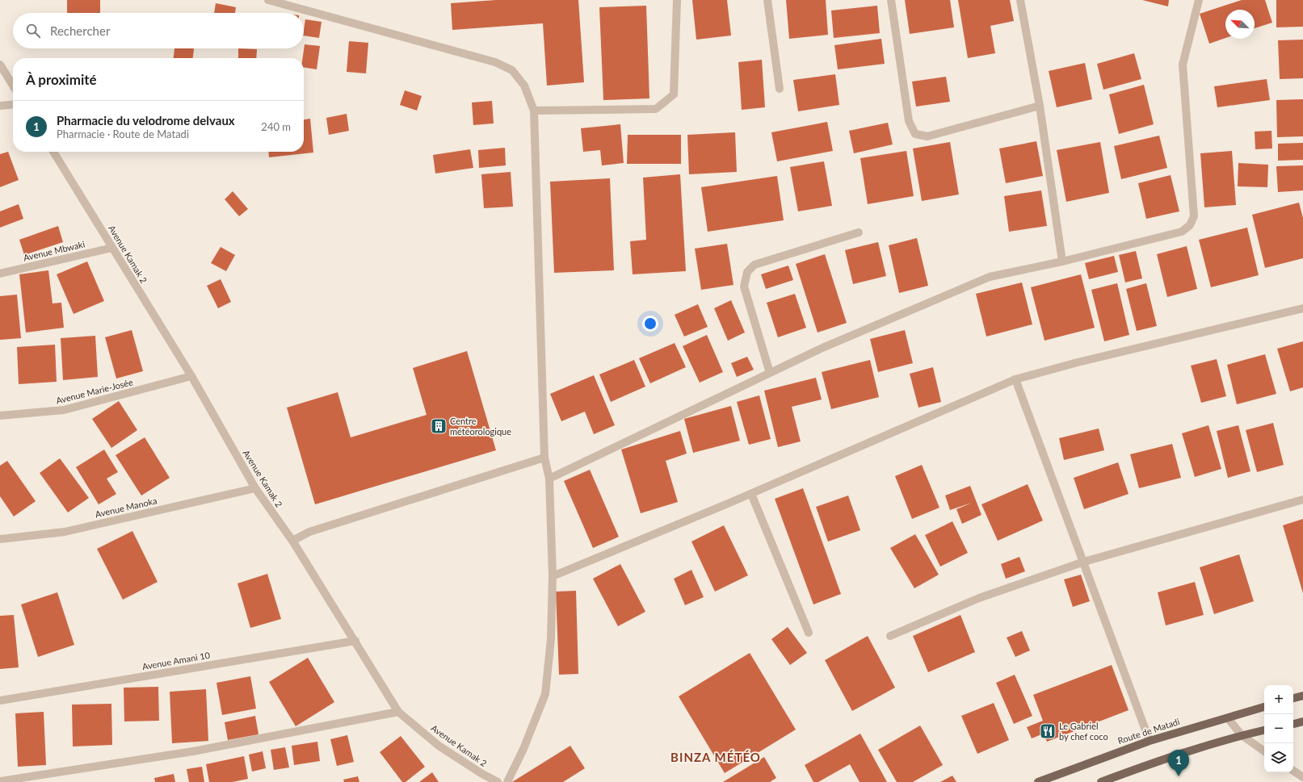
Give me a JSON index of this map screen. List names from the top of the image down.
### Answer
{
  "streets": {
    "main road": ["Route de Matadi"],
    "street": [
      "Avenue Mbwaki",
      "Avenue Kamak 2",
      "Avenue Marie-Josée",
      "Avenue Manoka",
      "Avenue Amani 10"
    ]
  },
  "crossings": [
    ["Avenue Mbwaki", "Avenue Kamak 2"],
    ["Avenue Kamak 2", "Avenue Marie-Josée"],
    ["Avenue Kamak 2", "Avenue Manoka"],
    ["Avenue Kamak 2", "Avenue Amani 10"]
  ],
  "districts": ["BINZA MÉTÉO"],
  "places": {
    "building": ["Centre météorologique"],
    "restaurant": ["Le Gabriel by chef coco"]
  },
  "north": "top left",
  "page": {
    "search": "Rechercher",
    "heading": "À proximité",
    "list": [
      {
        "mark": "1",
        "name": "Pharmacie du velodrome delvaux",
        "note": "Pharmacie · Route de Matadi",
        "value": "240 m"
      }
    ],
    "map_buttons": ["+", "−"],
    "pins": "1"
  }
}
